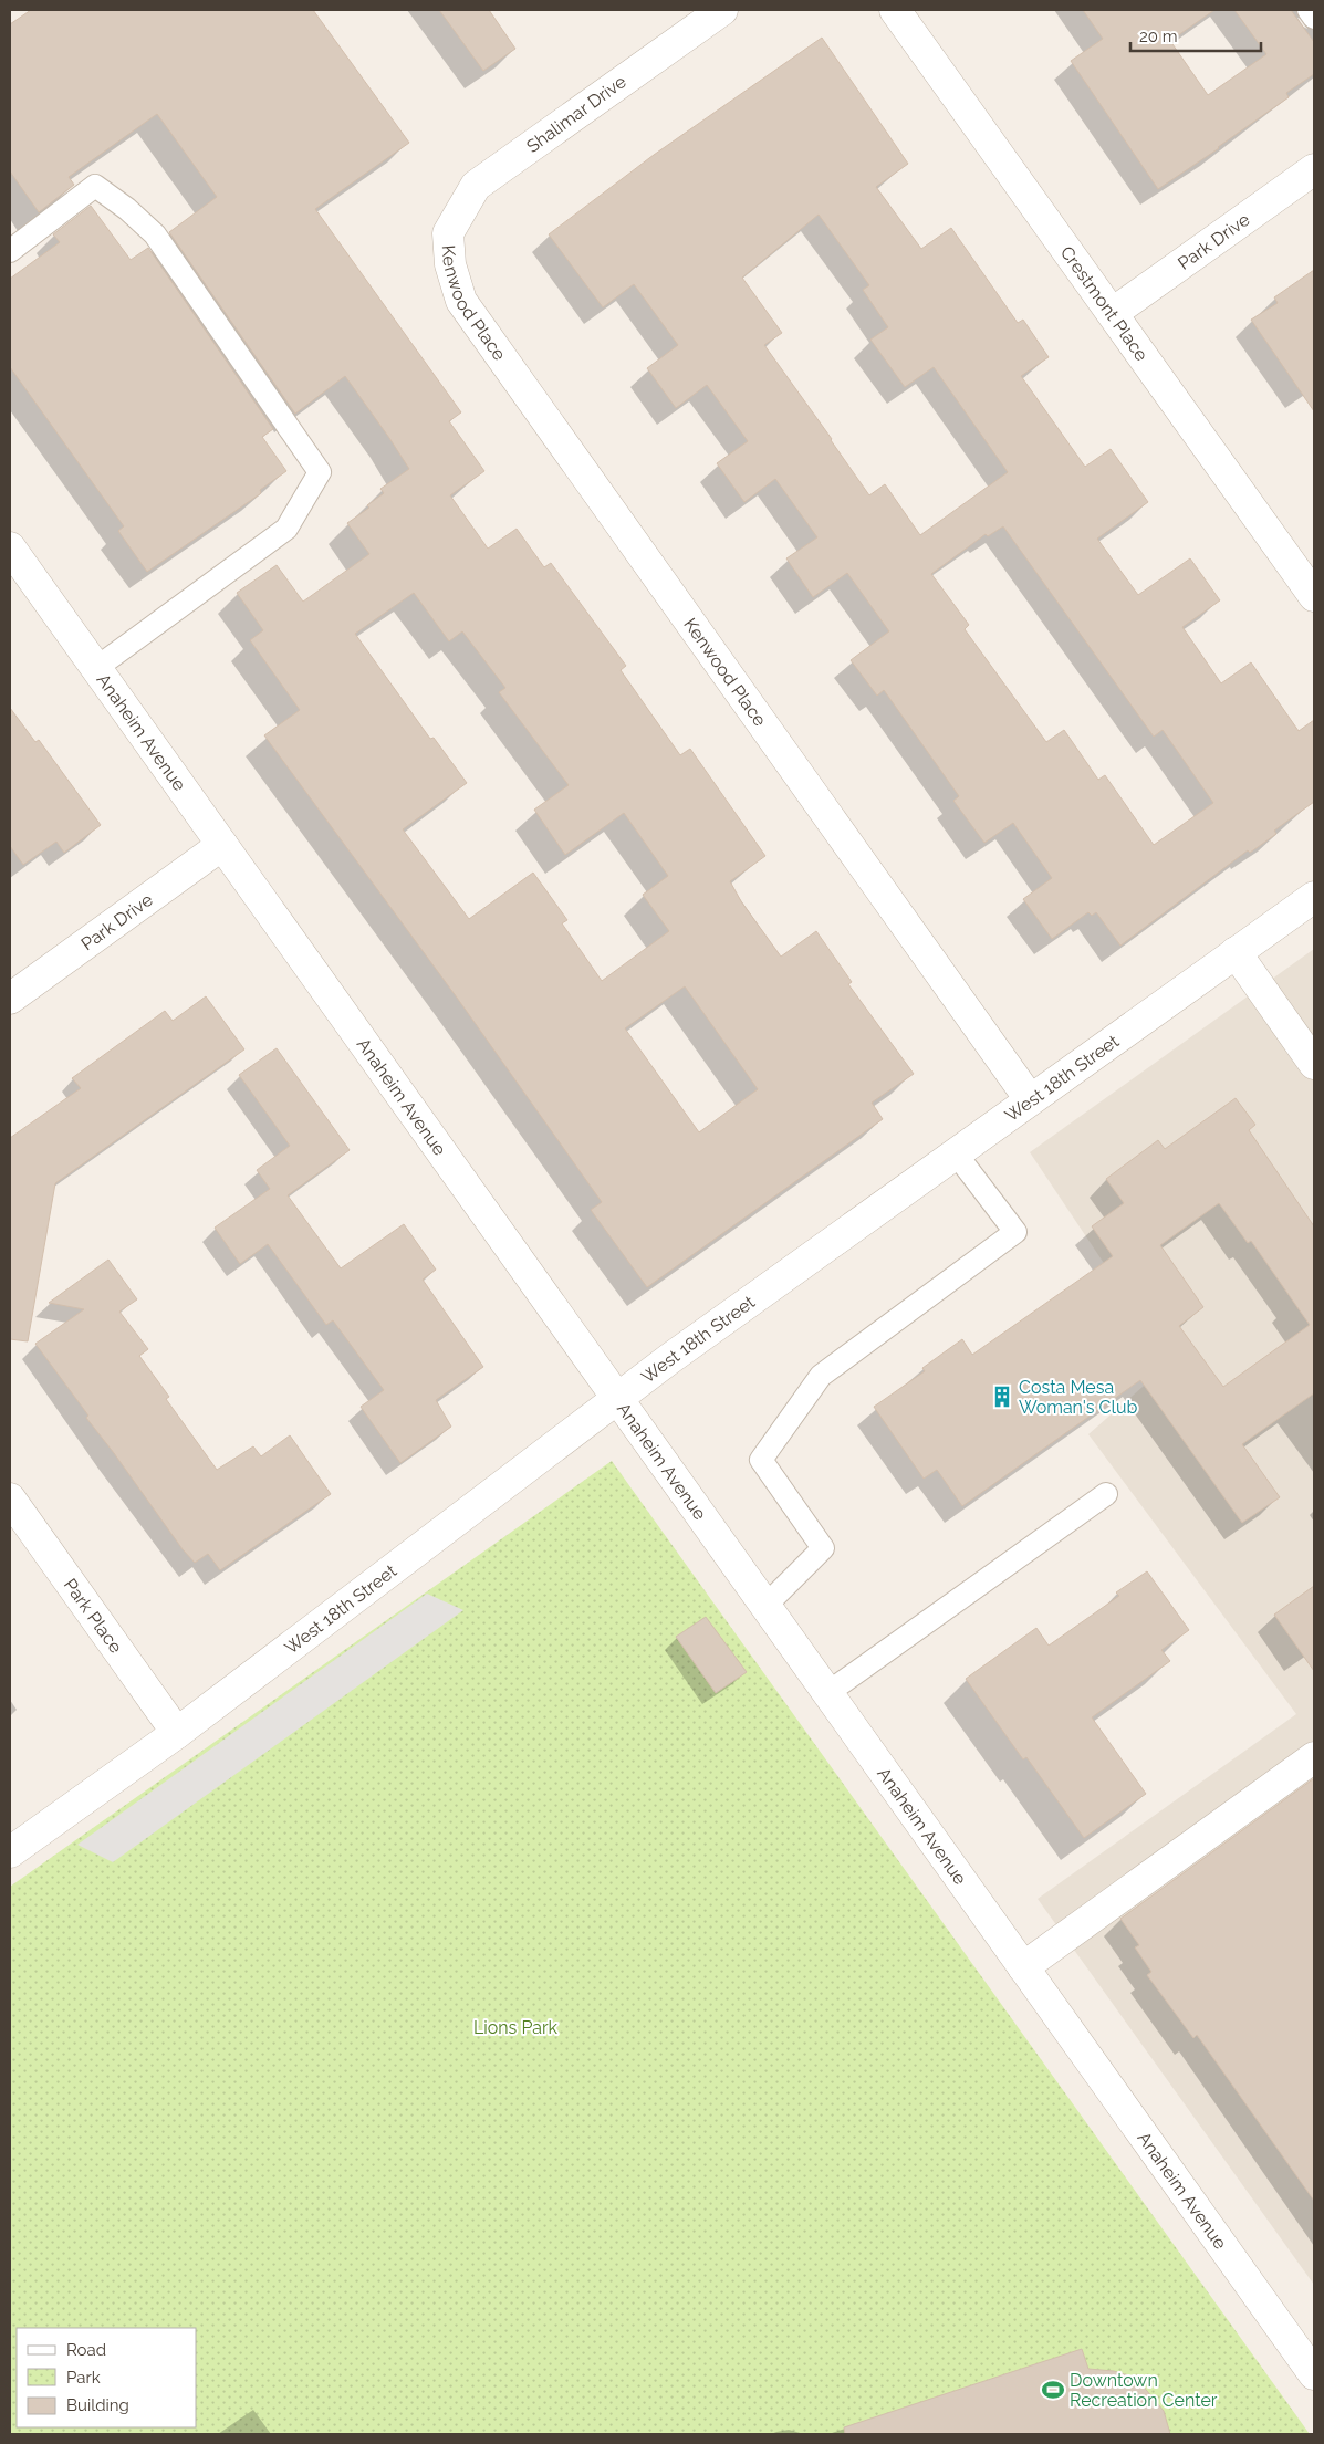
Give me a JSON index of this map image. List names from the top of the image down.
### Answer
{
  "streets": {
    "street": [
      "Shalimar Drive",
      "Park Drive",
      "Kenwood Place",
      "Crestmont Place",
      "Anaheim Avenue",
      "West 18th Street",
      "Park Place"
    ]
  },
  "crossings": [
    ["Shalimar Drive", "Kenwood Place"],
    ["Park Drive", "Crestmont Place"],
    ["Park Drive", "Anaheim Avenue"],
    ["Kenwood Place", "West 18th Street"],
    ["Anaheim Avenue", "West 18th Street"],
    ["West 18th Street", "Park Place"]
  ],
  "parks": ["Lions Park"],
  "places": {
    "building": ["Costa Mesa Woman's Club"],
    "sports": ["Downtown Recreation Center"]
  },
  "legend": ["Road", "Park", "Building"],
  "scale_bar": "20 m"
}
